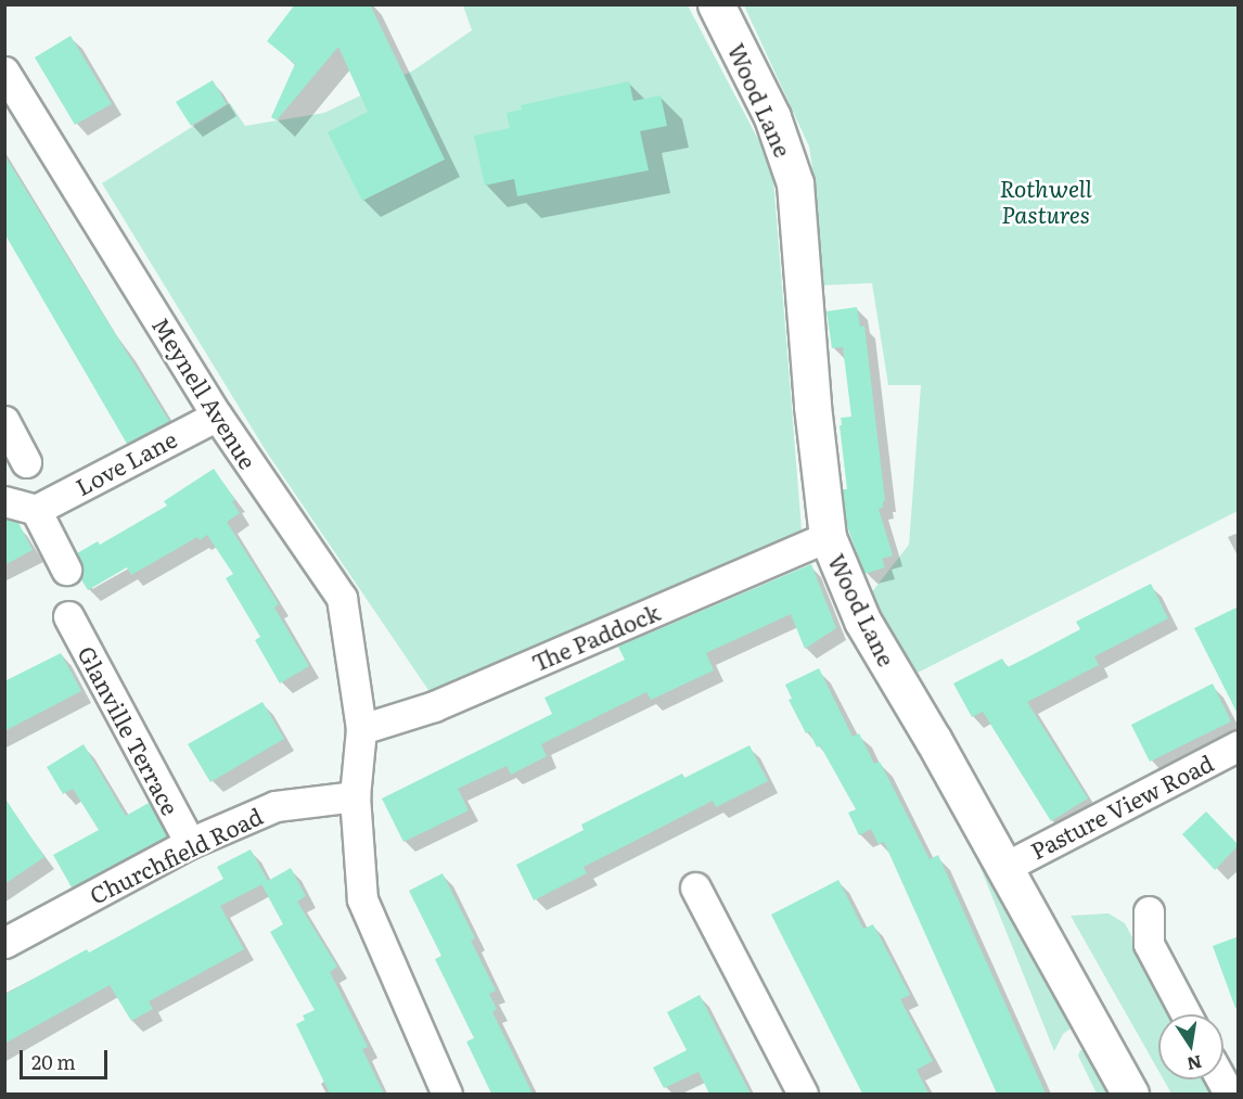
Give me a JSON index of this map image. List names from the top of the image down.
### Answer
{
  "streets": {
    "street": [
      "Wood Lane",
      "Meynell Avenue",
      "Love Lane",
      "The Paddock",
      "Glanville Terrace",
      "Pasture View Road",
      "Churchfield Road"
    ]
  },
  "crossings": [
    ["Wood Lane", "The Paddock"],
    ["Wood Lane", "Pasture View Road"],
    ["Meynell Avenue", "Love Lane"],
    ["Meynell Avenue", "The Paddock"],
    ["Meynell Avenue", "Churchfield Road"],
    ["Glanville Terrace", "Churchfield Road"]
  ],
  "parks": ["Rothwell Pastures"],
  "scale_bar": "20 m",
  "north": "bottom"
}
